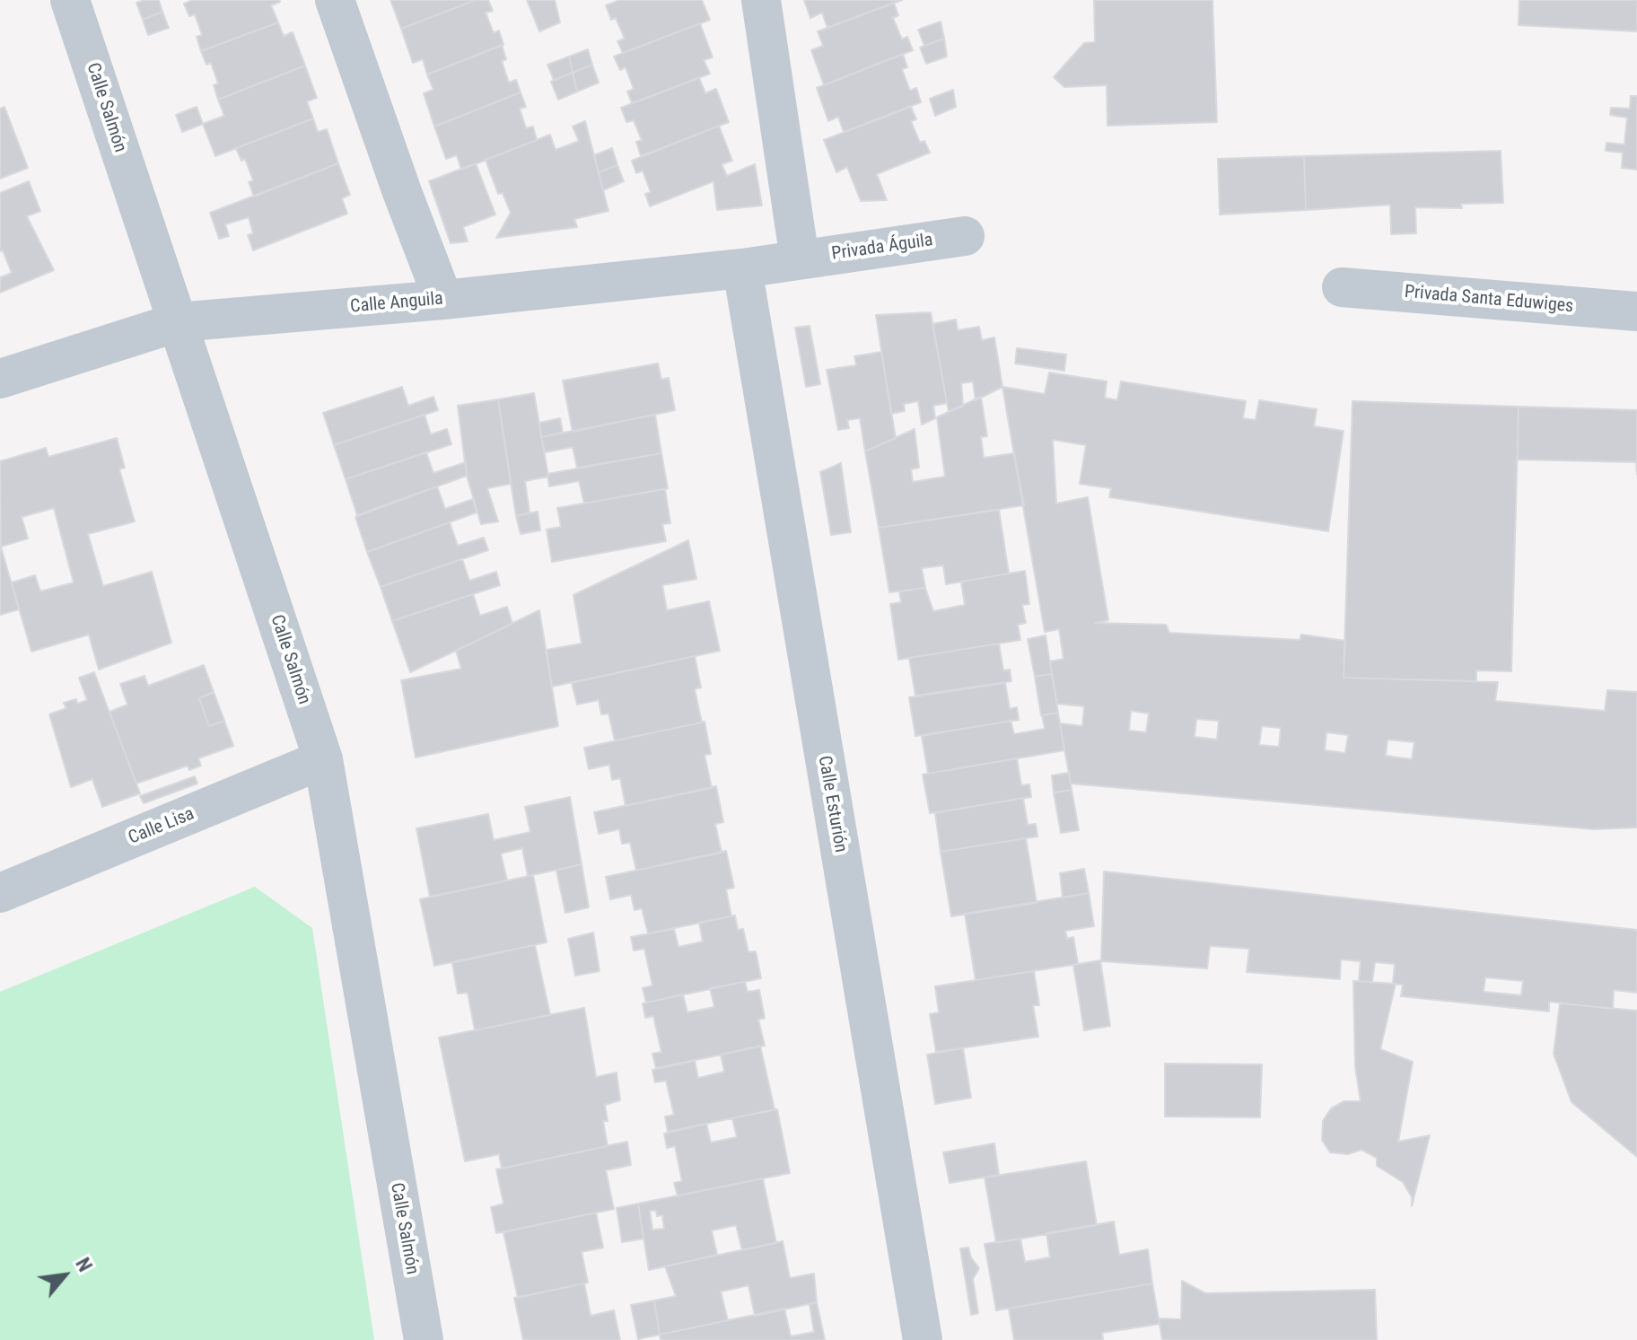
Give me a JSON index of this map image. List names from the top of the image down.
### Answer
{
  "streets": {
    "street": [
      "Calle Salmón",
      "Privada Águila",
      "Privada Santa Eduwiges",
      "Calle Anguila",
      "Calle Esturión",
      "Calle Lisa"
    ]
  },
  "crossings": [
    ["Calle Salmón", "Calle Anguila"],
    ["Calle Salmón", "Calle Lisa"],
    ["Privada Águila", "Calle Anguila"],
    ["Calle Anguila", "Calle Esturión"]
  ],
  "north": "top right"
}
